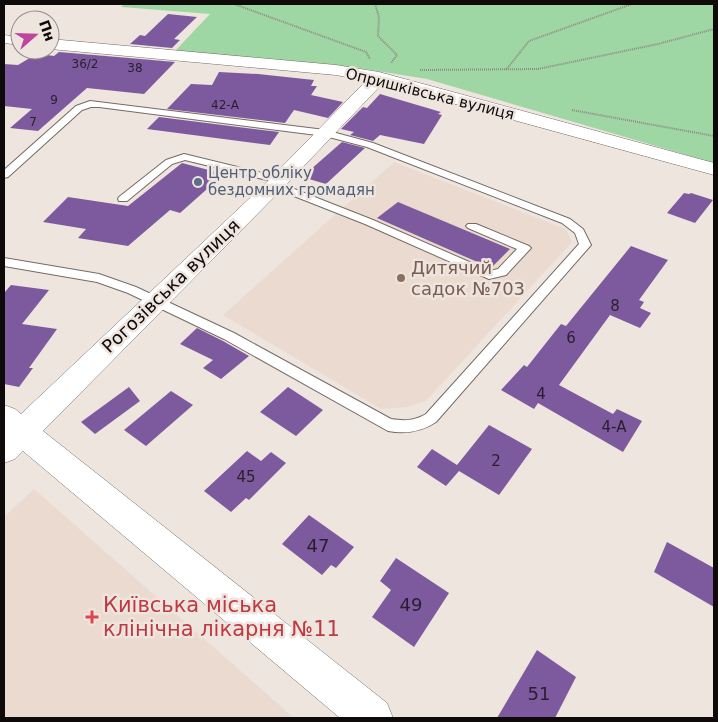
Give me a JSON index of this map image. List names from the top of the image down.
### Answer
{
  "streets": {
    "street": ["Опришківська вулиця", "Рогозівська вулиця"]
  },
  "crossings": [
    ["Опришківська вулиця", "Рогозівська вулиця"]
  ],
  "places": {
    "other": ["Центр обліку бездомних громадян", "Дитячий садок №703"],
    "health": ["Київська міська клінічна лікарня №11"]
  },
  "house_numbers": [
    "36/2",
    "38",
    "9",
    "42-А",
    "7",
    "8",
    "6",
    "4",
    "4-А",
    "2",
    "45",
    "47",
    "49",
    "51"
  ],
  "north": "right"
}
